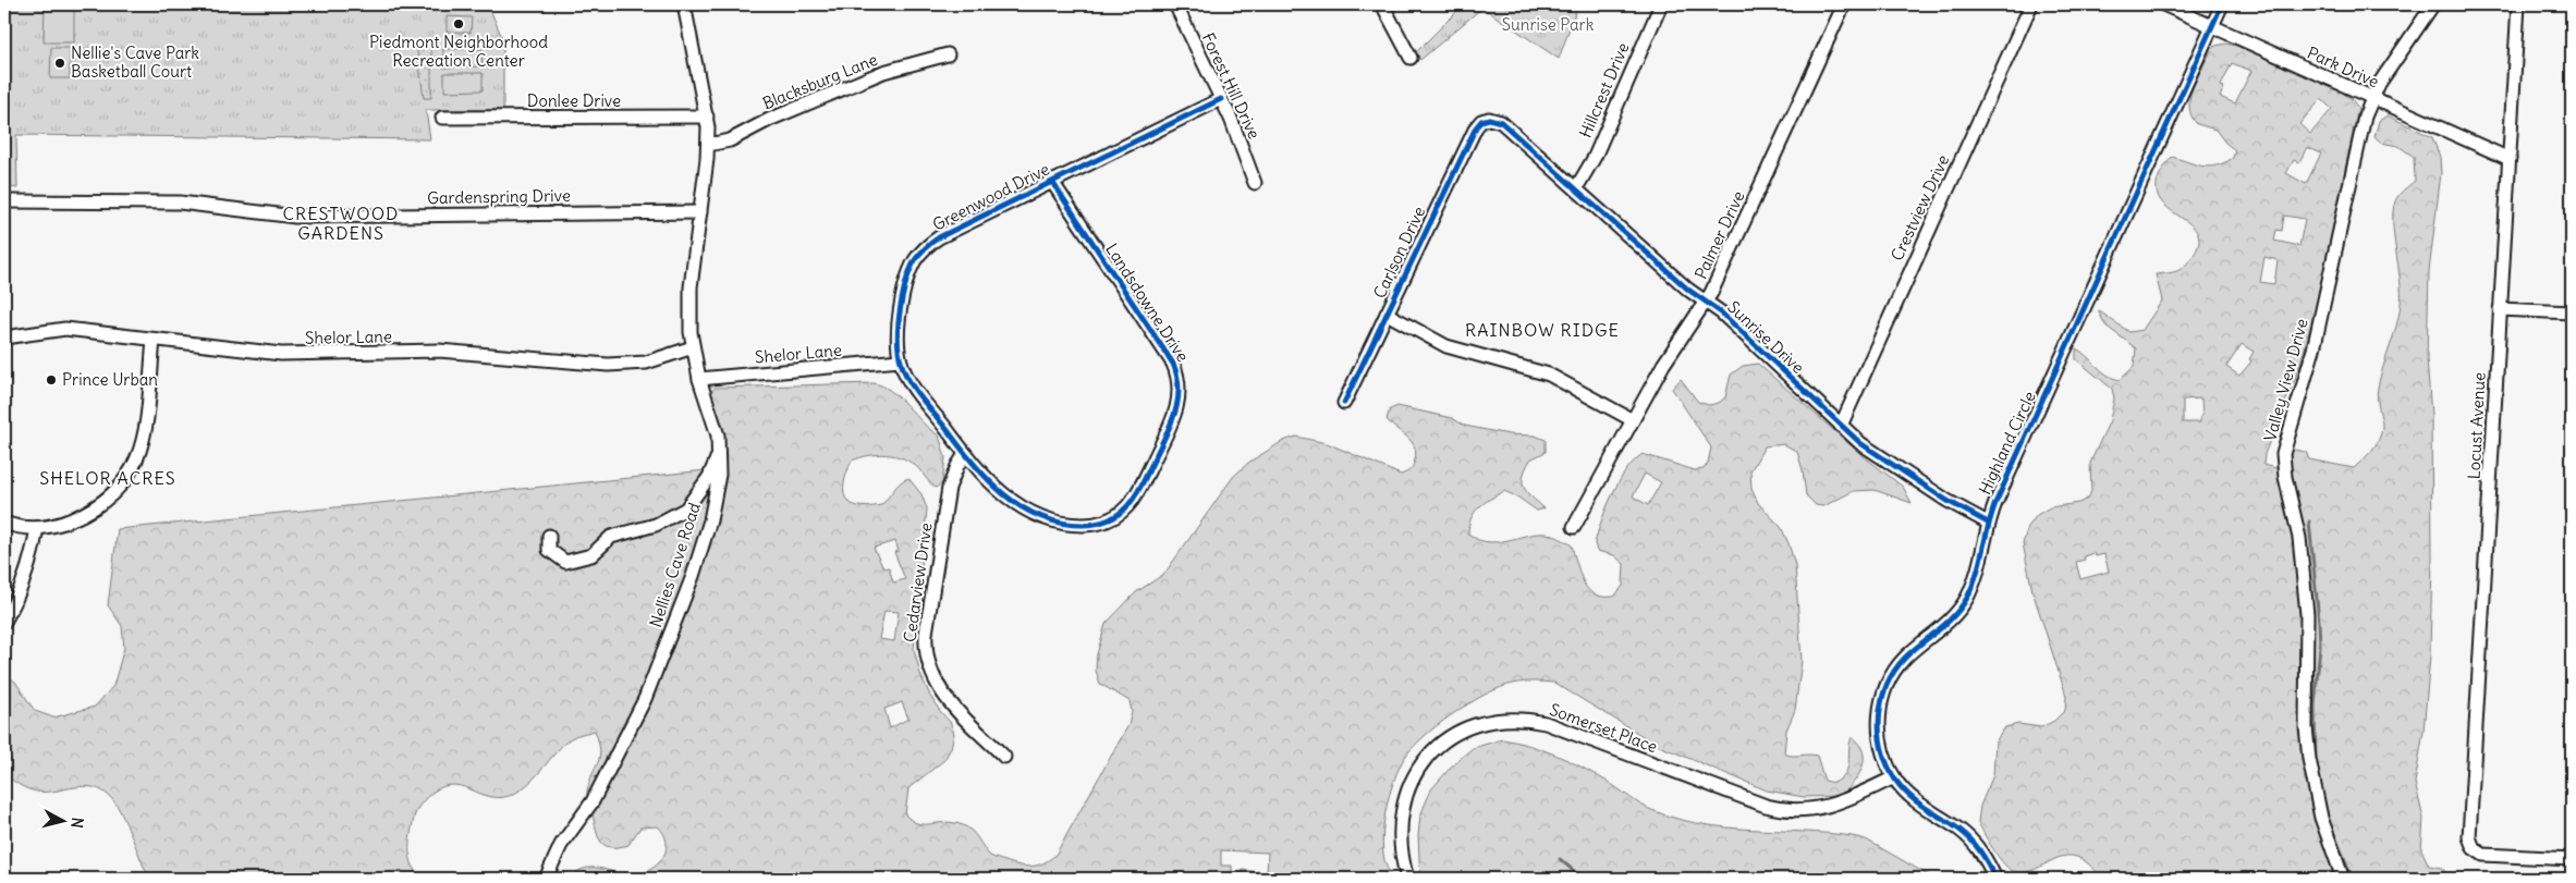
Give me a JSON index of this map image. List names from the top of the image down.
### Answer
{
  "streets": {
    "street": [
      "Park Drive",
      "Blacksburg Lane",
      "Forest Hill Drive",
      "Hillcrest Drive",
      "Donlee Drive",
      "Gardenspring Drive",
      "Greenwood Drive",
      "Crestview Drive",
      "Palmer Drive",
      "Carlson Drive",
      "Landsdowne Drive",
      "Shelor Lane",
      "Sunrise Drive",
      "Valley View Drive",
      "Locust Avenue",
      "Highland Circle",
      "Nellies Cave Road",
      "Cedarview Drive",
      "Somerset Place"
    ]
  },
  "crossings": [
    ["Park Drive", "Valley View Drive"],
    ["Park Drive", "Locust Avenue"],
    ["Park Drive", "Highland Circle"],
    ["Blacksburg Lane", "Nellies Cave Road"],
    ["Forest Hill Drive", "Greenwood Drive"],
    ["Hillcrest Drive", "Sunrise Drive"],
    ["Donlee Drive", "Nellies Cave Road"],
    ["Gardenspring Drive", "Nellies Cave Road"],
    ["Greenwood Drive", "Landsdowne Drive"],
    ["Greenwood Drive", "Shelor Lane"],
    ["Greenwood Drive", "Cedarview Drive"],
    ["Crestview Drive", "Sunrise Drive"],
    ["Palmer Drive", "Sunrise Drive"],
    ["Carlson Drive", "Sunrise Drive"],
    ["Landsdowne Drive", "Cedarview Drive"],
    ["Shelor Lane", "Nellies Cave Road"],
    ["Sunrise Drive", "Highland Circle"],
    ["Highland Circle", "Somerset Place"]
  ],
  "districts": ["CRESTWOOD GARDENS", "RAINBOW RIDGE", "SHELOR ACRES"],
  "parks": ["Sunrise Park"],
  "places": ["Piedmont Neighborhood Recreation Center", "Nellie's Cave Park Basketball Court", "Prince Urban"],
  "north": "right"
}
